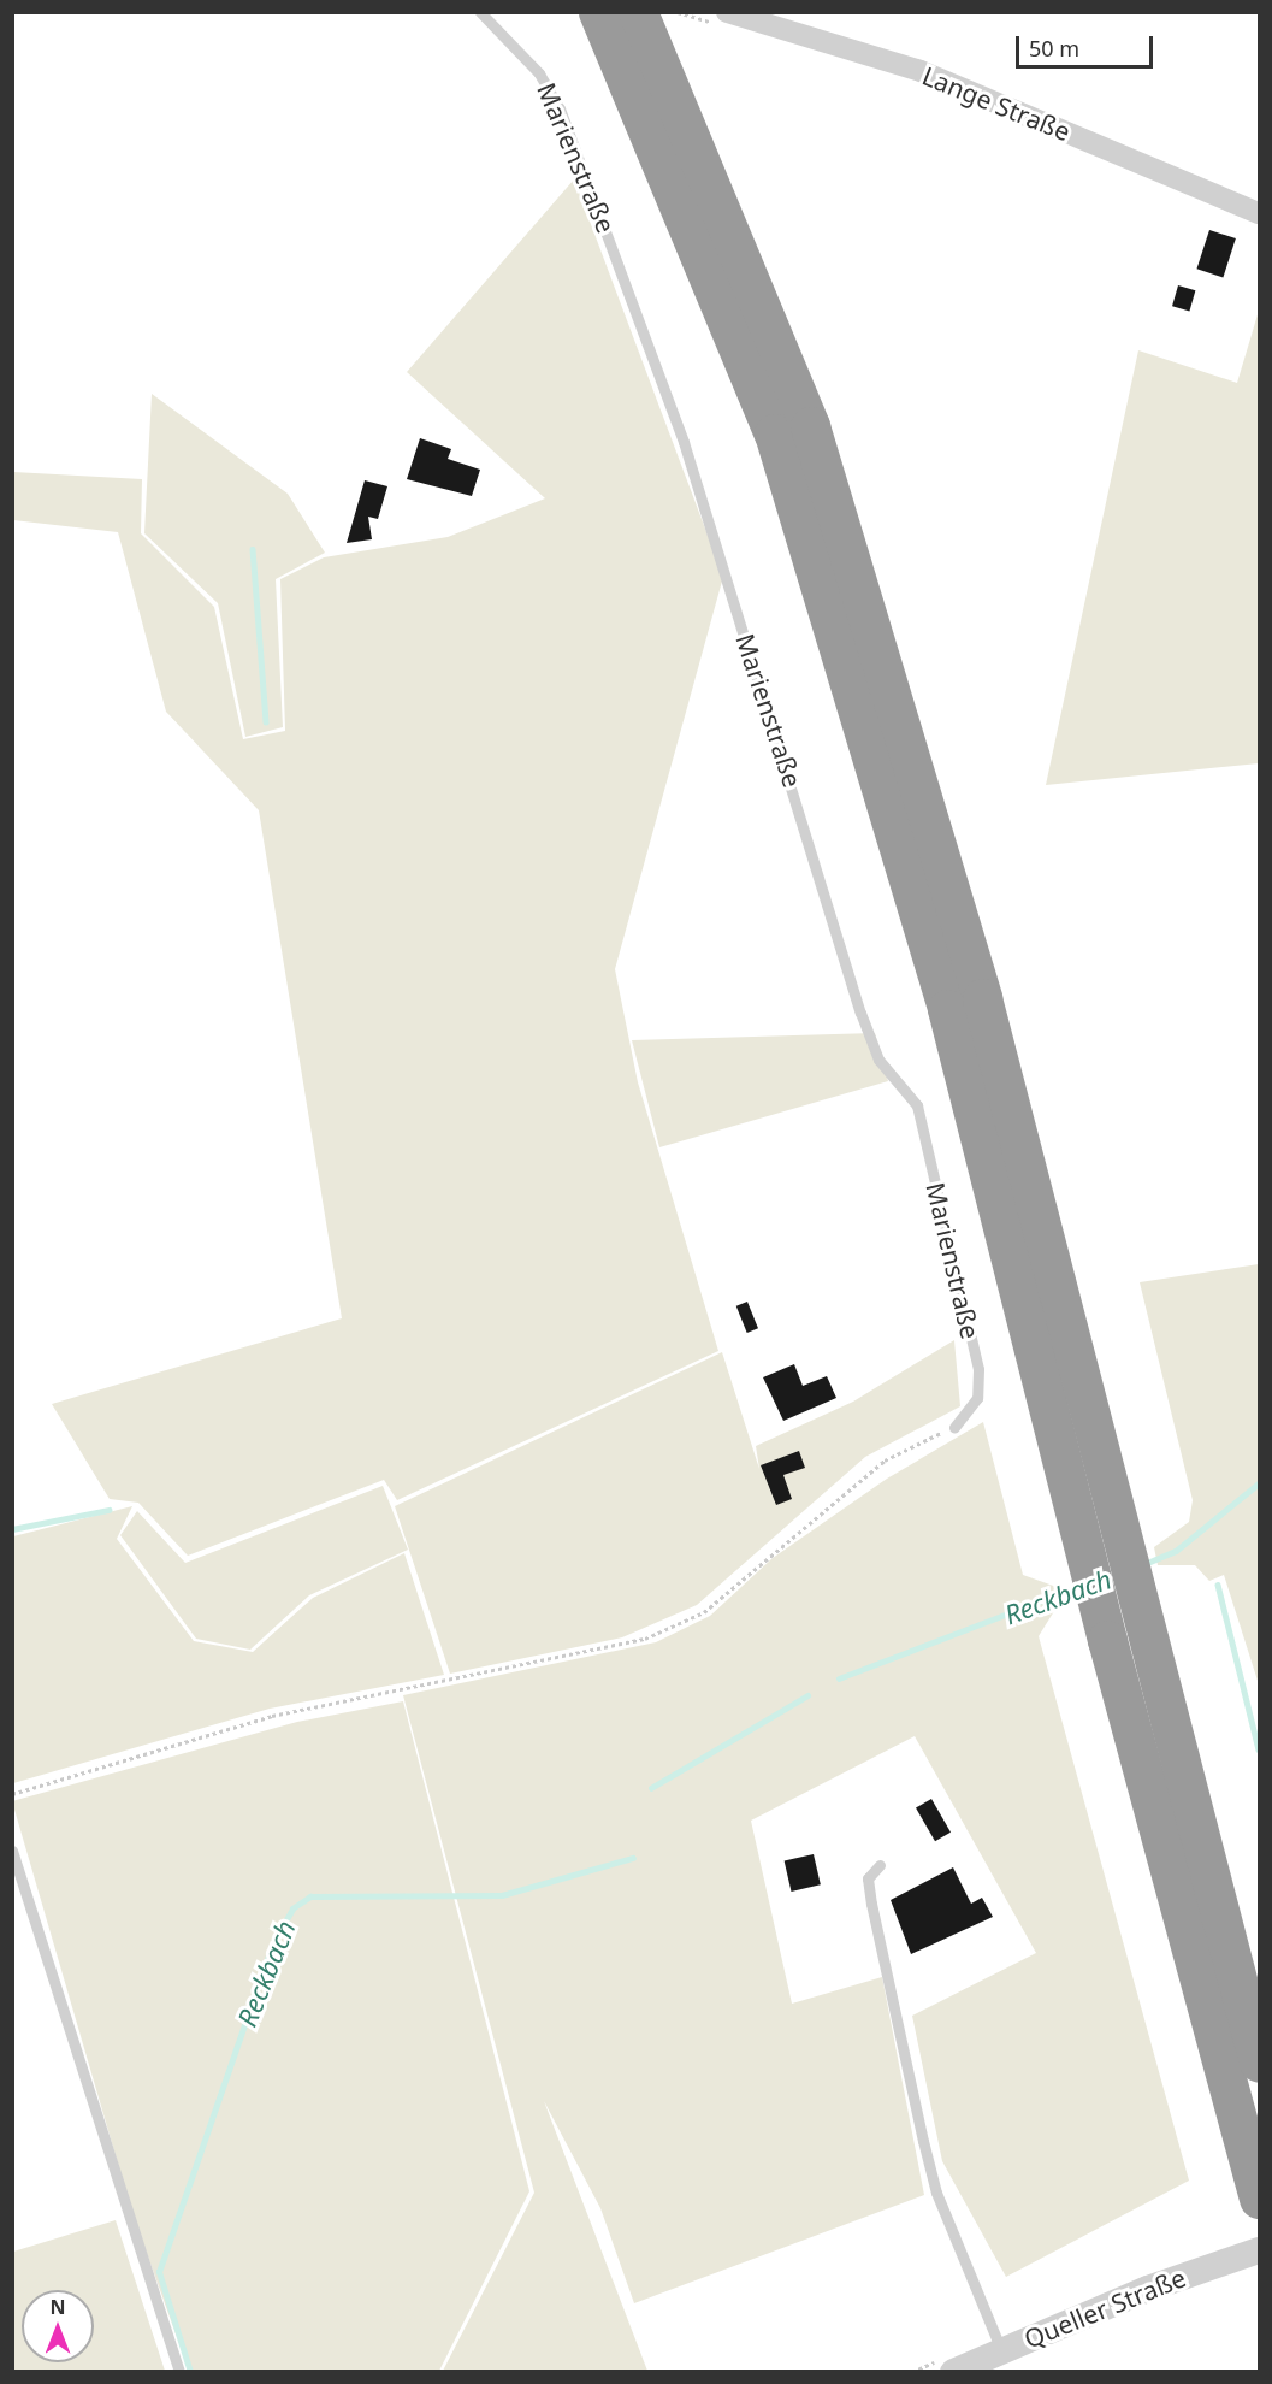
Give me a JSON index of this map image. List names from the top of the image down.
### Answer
{
  "streets": {
    "street": ["Lange Straße", "Queller Straße"],
    "lane": ["Marienstraße"]
  },
  "water": ["Reckbach"],
  "scale_bar": "50 m",
  "north": "top"
}
